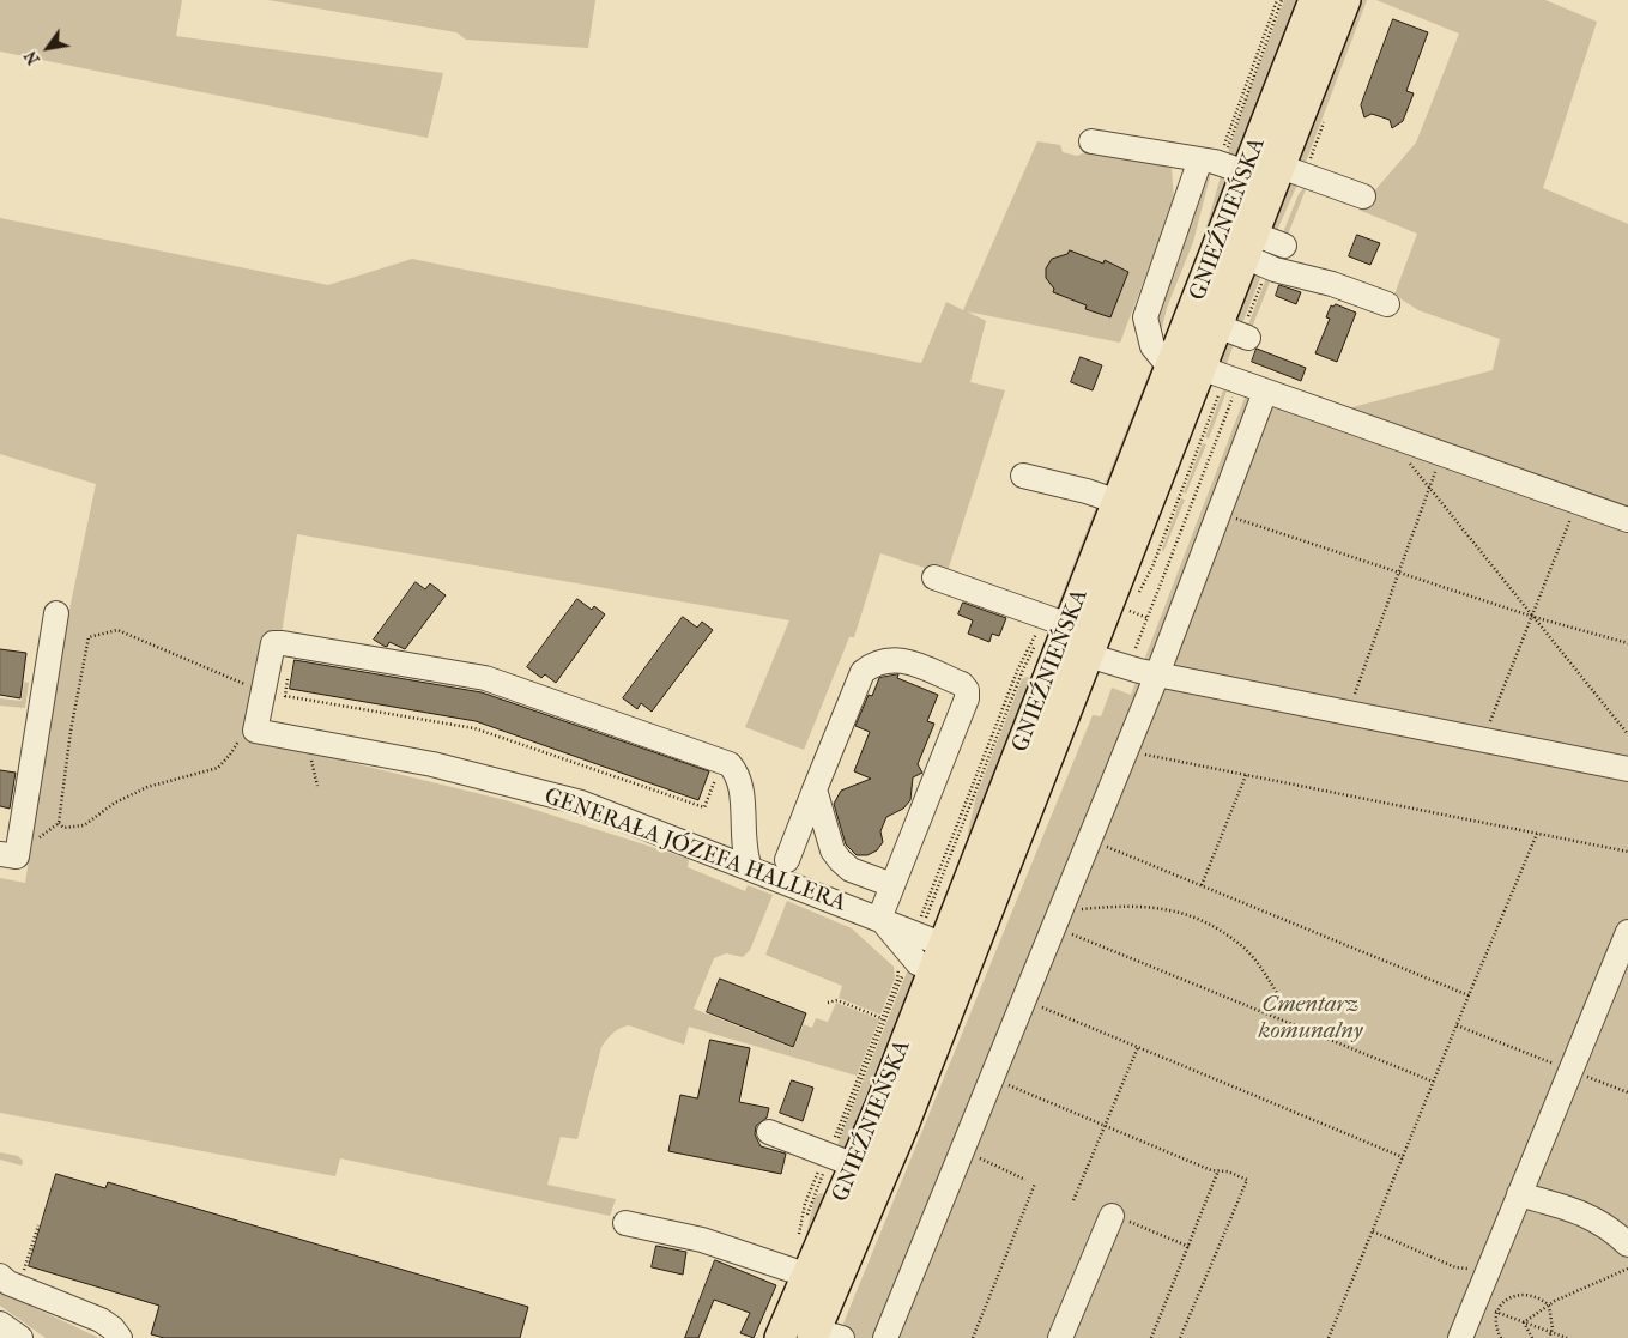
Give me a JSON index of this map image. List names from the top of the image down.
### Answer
{
  "streets": {
    "main road": ["GNIEŹNIEŃSKA"],
    "street": ["GENERAŁA JÓZEFA HALLERA"]
  },
  "crossings": [
    ["GNIEŹNIEŃSKA", "GENERAŁA JÓZEFA HALLERA"]
  ],
  "parks": ["Cmentarz komunalny"],
  "north": "bottom left"
}
